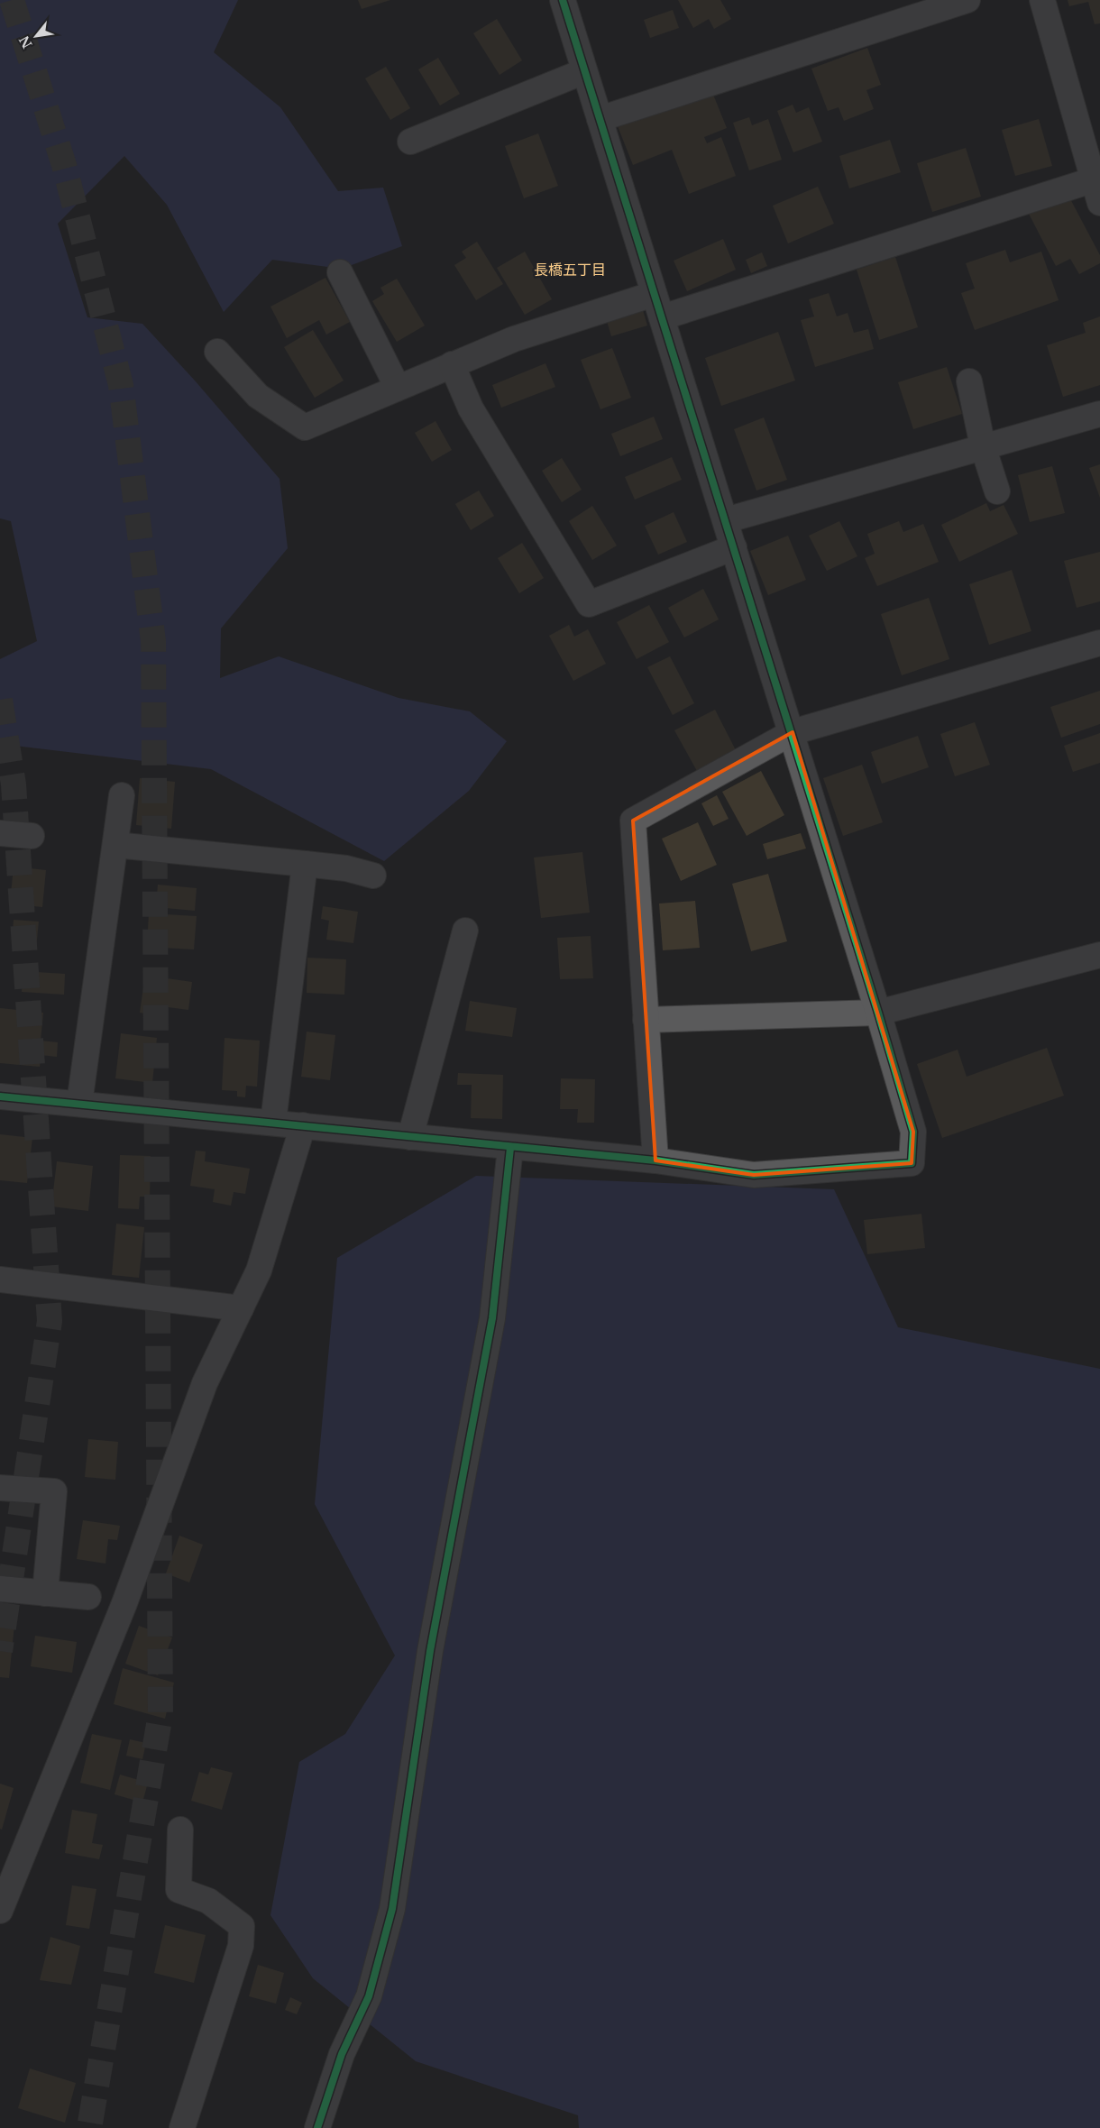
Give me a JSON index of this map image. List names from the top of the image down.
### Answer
{
  "districts": ["長橋五丁目"],
  "north": "bottom left"
}
